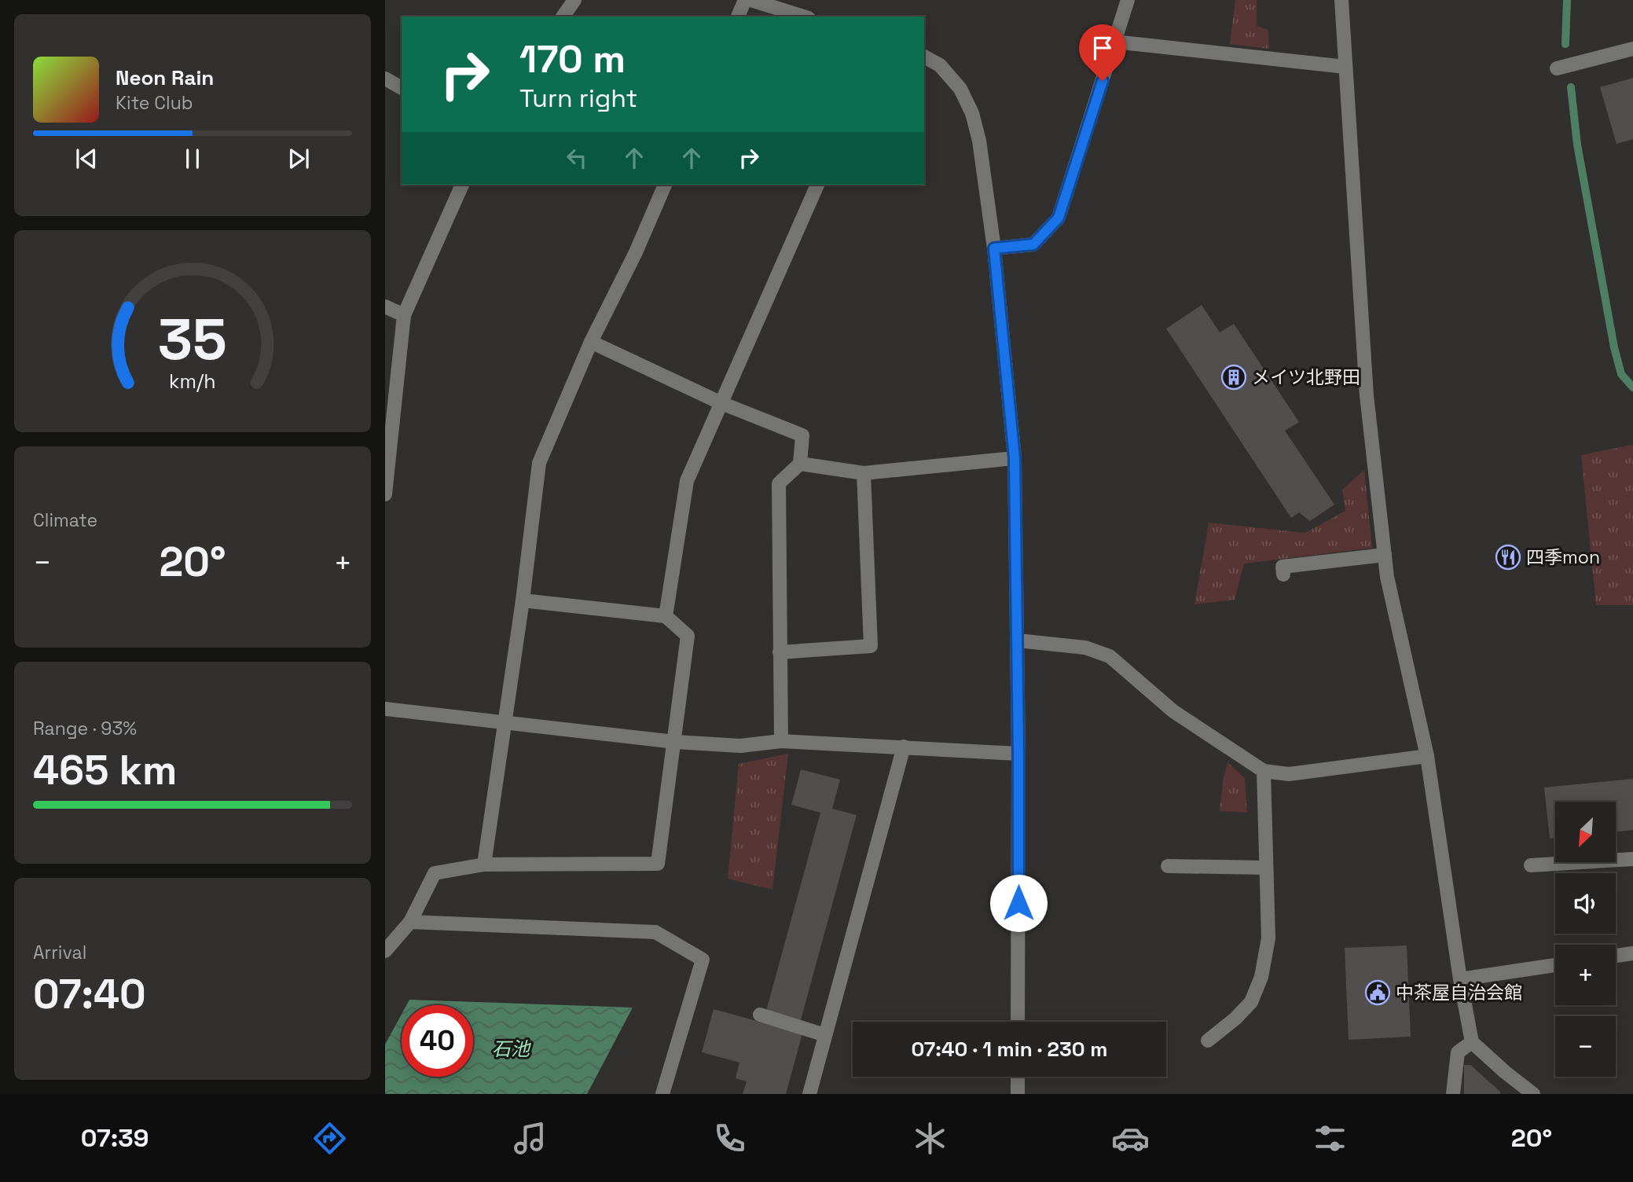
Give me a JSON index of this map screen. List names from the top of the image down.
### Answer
{
  "water": ["石池"],
  "places": {
    "building": ["メイツ北野田"],
    "restaurant": ["四季mon"],
    "public building": ["中茶屋自治会館"]
  },
  "north": "bottom left",
  "page": {
    "turn": ["170 m", "Turn right"],
    "song": ["Neon Rain", "Kite Club"],
    "tile": [
      "Climate",
      ["Range · 93%", "465 km"],
      ["Arrival", "07:40"]
    ],
    "heat": ["−", "20°", "+"],
    "map_buttons": ["+", "−"],
    "limit": "40",
    "trip": "07:40 · 1 min · 230 m",
    "tabs": ["07:39", "20°"],
    "gauge": ["35", "km/h"]
  }
}
